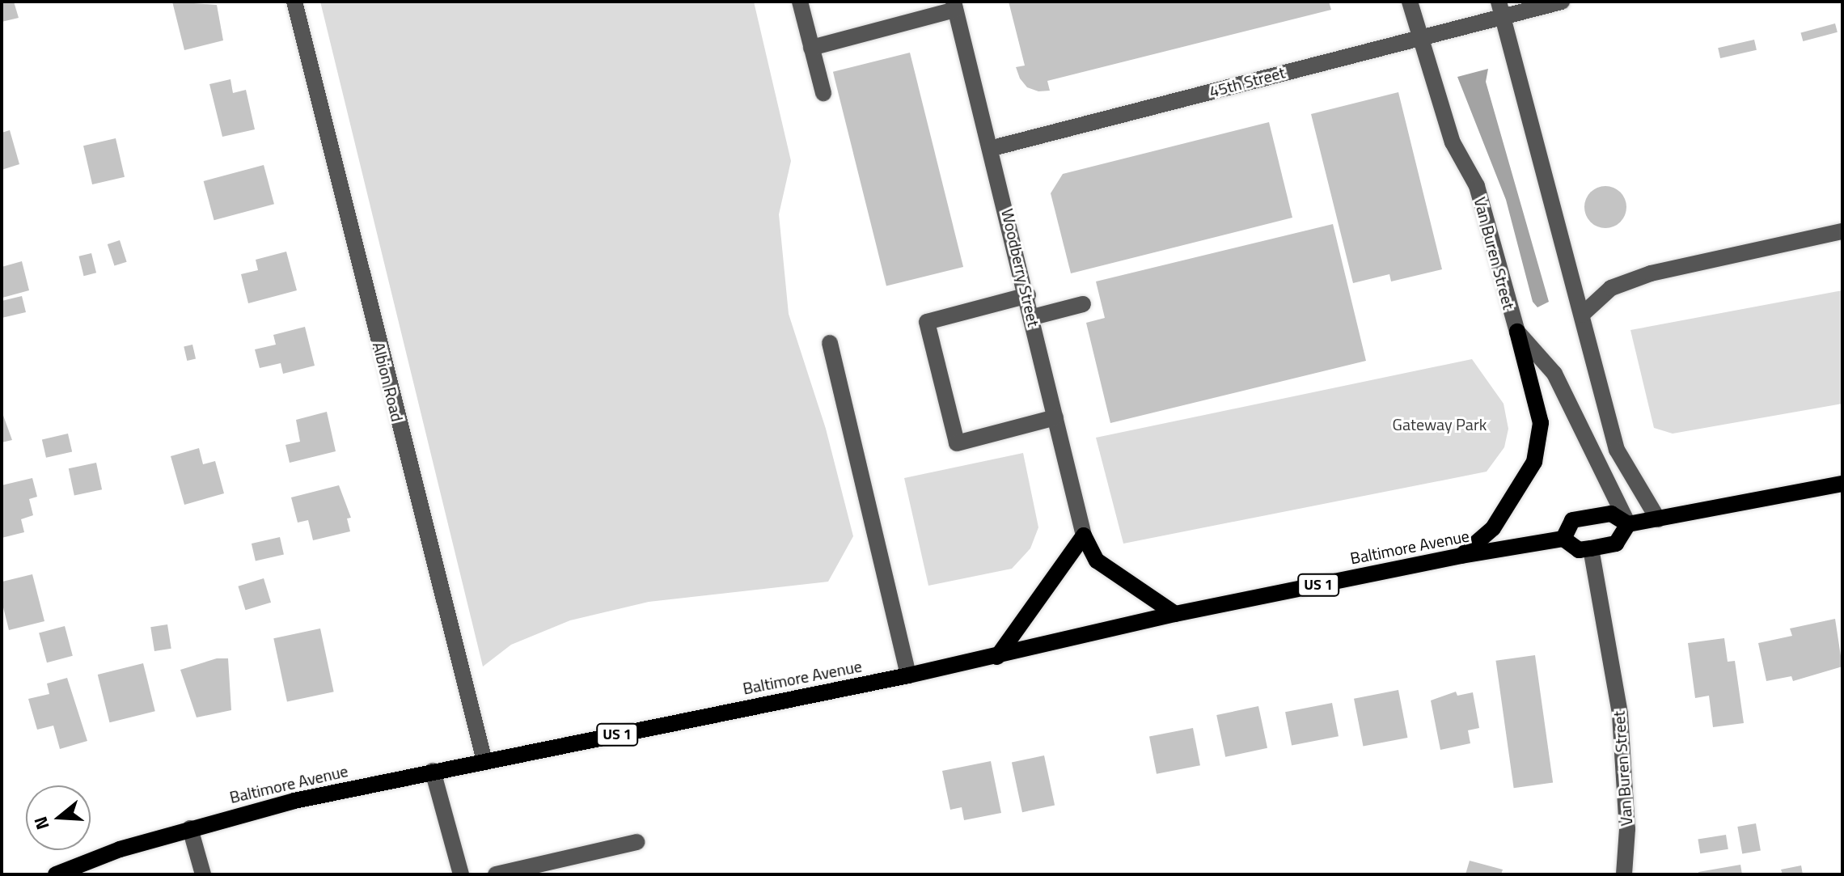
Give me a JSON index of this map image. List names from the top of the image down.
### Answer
{
  "streets": {
    "main road": ["Baltimore Avenue", "US 1"],
    "street": [
      "45th Street",
      "Van Buren Street",
      "Woodberry Street",
      "Albion Road"
    ]
  },
  "crossings": [
    ["45th Street", "Van Buren Street"],
    ["45th Street", "Woodberry Street"],
    ["Van Buren Street", "Baltimore Avenue"],
    ["Albion Road", "Baltimore Avenue"]
  ],
  "parks": ["Gateway Park"],
  "north": "left"
}
